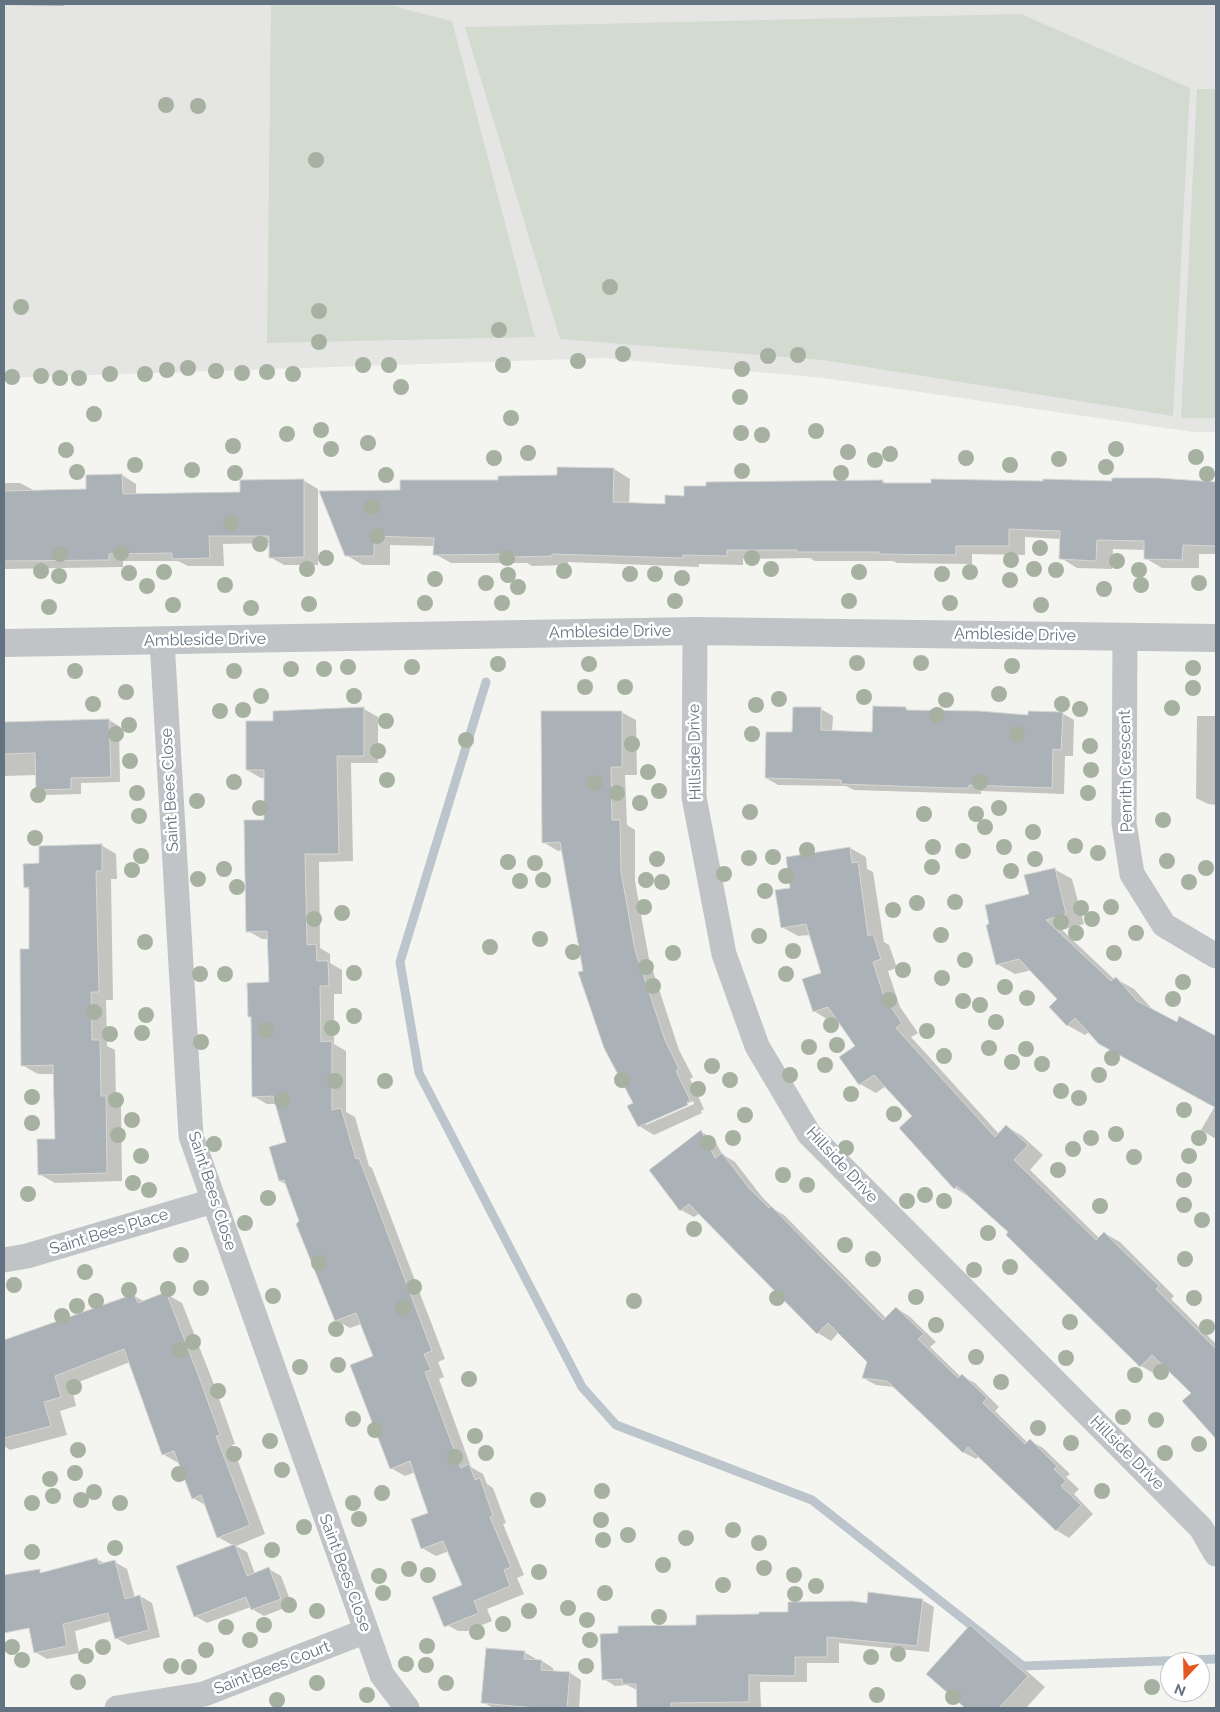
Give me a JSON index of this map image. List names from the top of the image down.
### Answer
{
  "streets": {
    "street": [
      "Ambleside Drive",
      "Hillside Drive",
      "Penrith Crescent",
      "Saint Bees Close",
      "Saint Bees Place",
      "Saint Bees Court"
    ]
  },
  "crossings": [
    ["Ambleside Drive", "Hillside Drive"],
    ["Ambleside Drive", "Penrith Crescent"],
    ["Ambleside Drive", "Saint Bees Close"],
    ["Saint Bees Close", "Saint Bees Place"],
    ["Saint Bees Close", "Saint Bees Court"]
  ],
  "north": "bottom"
}
